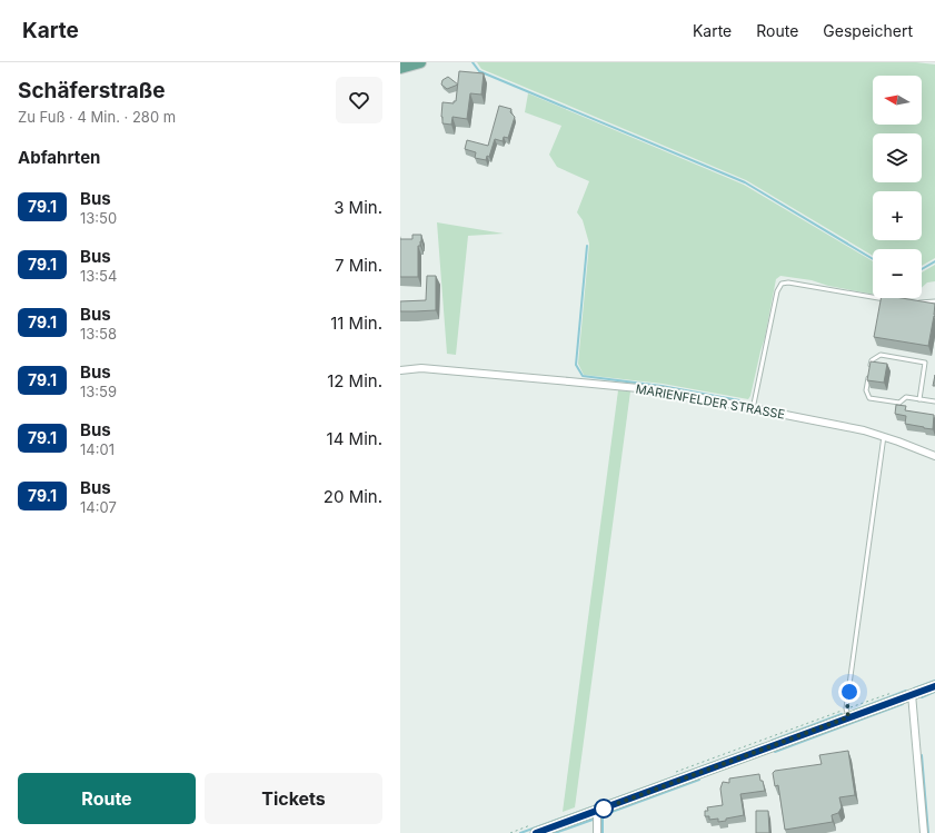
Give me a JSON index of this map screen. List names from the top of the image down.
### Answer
{
  "streets": {
    "street": ["MARIENFELDER STRASSE"]
  },
  "lines": ["bus line 79.1"],
  "north": "left",
  "page": {
    "header": "Karte",
    "nav": ["Karte", "Route", "Gespeichert"],
    "heading": [
      ["Schäferstraße", "Zu Fuß · 4 Min. · 280 m"],
      "Abfahrten"
    ],
    "map_buttons": ["+", "−"],
    "list": [
      {
        "mark": "79.1",
        "name": "Bus",
        "note": "13:50",
        "value": "3 Min."
      },
      {
        "mark": "79.1",
        "name": "Bus",
        "note": "13:54",
        "value": "7 Min."
      },
      {
        "mark": "79.1",
        "name": "Bus",
        "note": "13:58",
        "value": "11 Min."
      },
      {
        "mark": "79.1",
        "name": "Bus",
        "note": "13:59",
        "value": "12 Min."
      },
      {
        "mark": "79.1",
        "name": "Bus",
        "note": "14:01",
        "value": "14 Min."
      },
      {
        "mark": "79.1",
        "name": "Bus",
        "note": "14:07",
        "value": "20 Min."
      }
    ],
    "buttons": ["Route", "Tickets"]
  }
}
